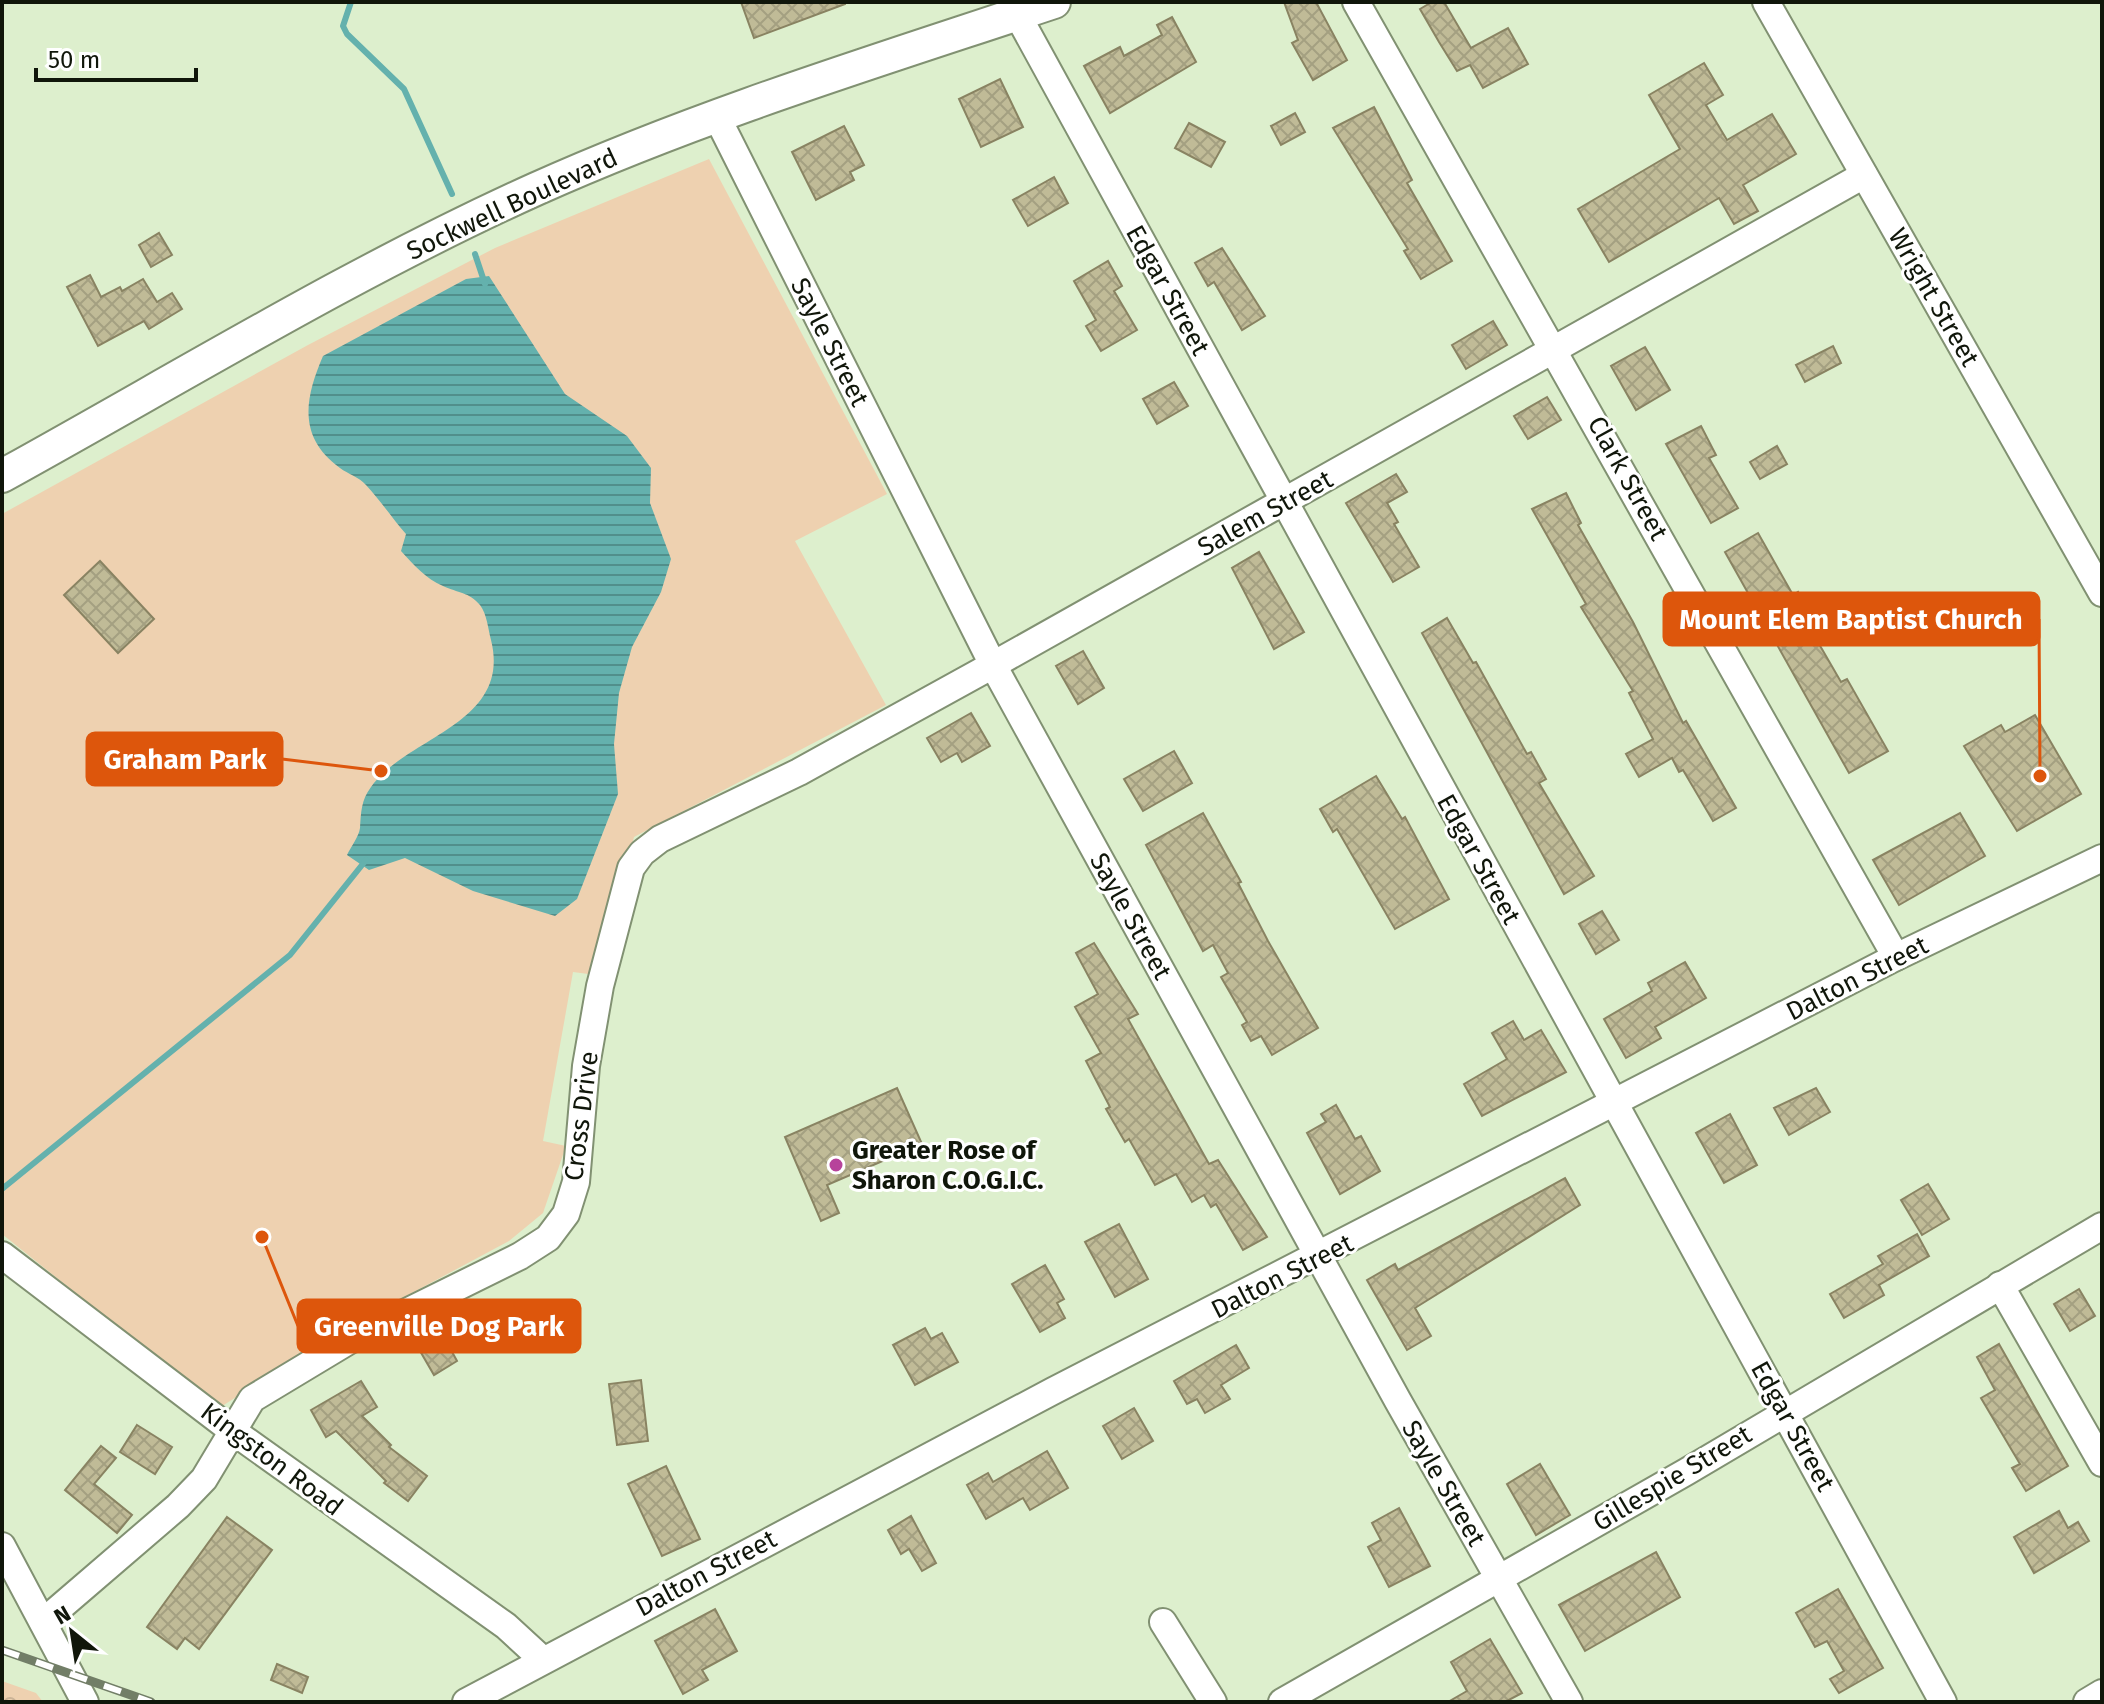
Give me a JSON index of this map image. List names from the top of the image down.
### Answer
{
  "streets": {
    "main road": ["Sockwell Boulevard"],
    "street": [
      "Edgar Street",
      "Wright Street",
      "Sayle Street",
      "Clark Street",
      "Salem Street",
      "Dalton Street",
      "Cross Drive",
      "Kingston Road",
      "Gillespie Street"
    ]
  },
  "crossings": [
    ["Sockwell Boulevard", "Edgar Street"],
    ["Sockwell Boulevard", "Sayle Street"],
    ["Edgar Street", "Salem Street"],
    ["Edgar Street", "Dalton Street"],
    ["Edgar Street", "Gillespie Street"],
    ["Wright Street", "Salem Street"],
    ["Sayle Street", "Salem Street"],
    ["Sayle Street", "Dalton Street"],
    ["Sayle Street", "Gillespie Street"],
    ["Clark Street", "Salem Street"],
    ["Clark Street", "Dalton Street"],
    ["Salem Street", "Cross Drive"],
    ["Dalton Street", "Kingston Road"],
    ["Cross Drive", "Kingston Road"]
  ],
  "places": [
    "Graham Park",
    "Mount Elem Baptist Church",
    "Greater Rose of Sharon C.O.G.I.C.",
    "Greenville Dog Park"
  ],
  "scale_bar": "50 m",
  "north": "top left"
}
